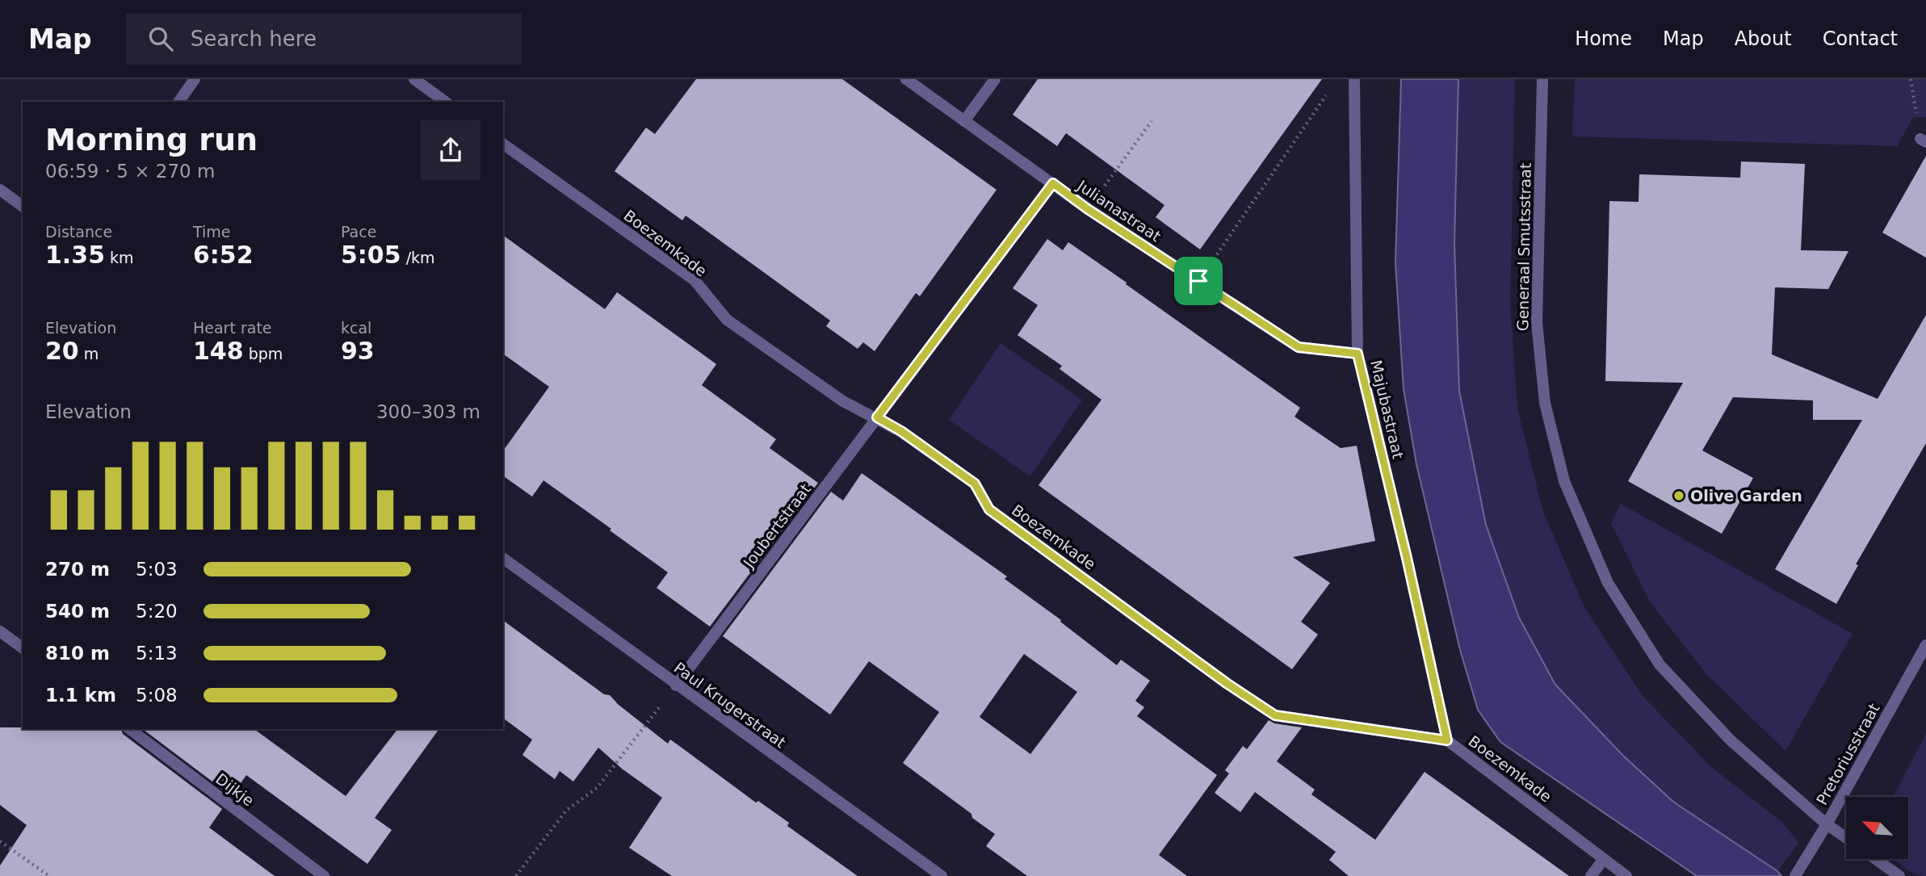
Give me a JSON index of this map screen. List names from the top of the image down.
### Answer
{
  "streets": {
    "street": [
      "Julianastraat",
      "Boezemkade",
      "Generaal Smutsstraat",
      "Majubastraat",
      "Joubertstraat",
      "Paul Krugerstraat",
      "Pretoriusstraat",
      "Dijkje"
    ]
  },
  "crossings": [
    ["Julianastraat", "Majubastraat"],
    ["Julianastraat", "Joubertstraat"],
    ["Boezemkade", "Majubastraat"],
    ["Boezemkade", "Joubertstraat"],
    ["Generaal Smutsstraat", "Pretoriusstraat"],
    ["Joubertstraat", "Paul Krugerstraat"]
  ],
  "places": ["Olive Garden"],
  "north": "top left",
  "page": {
    "header": "Map",
    "search": "Search here",
    "nav": [
      "Home",
      "Map",
      "About",
      "Contact"
    ],
    "heading": ["Morning run", "06:59 · 5 × 270 m"],
    "stats": [
      ["Distance", "1.35 km"],
      ["Time", "6:52"],
      ["Pace", "5:05 /km"],
      ["Elevation", "20 m"],
      ["Heart rate", "148 bpm"],
      ["kcal", "93"]
    ],
    "chart": ["Elevation", "300–303 m"],
    "list": [
      {
        "name": "270 m",
        "note": "5:03"
      },
      {
        "name": "540 m",
        "note": "5:20"
      },
      {
        "name": "810 m",
        "note": "5:13"
      },
      {
        "name": "1.1 km",
        "note": "5:08"
      }
    ]
  }
}
